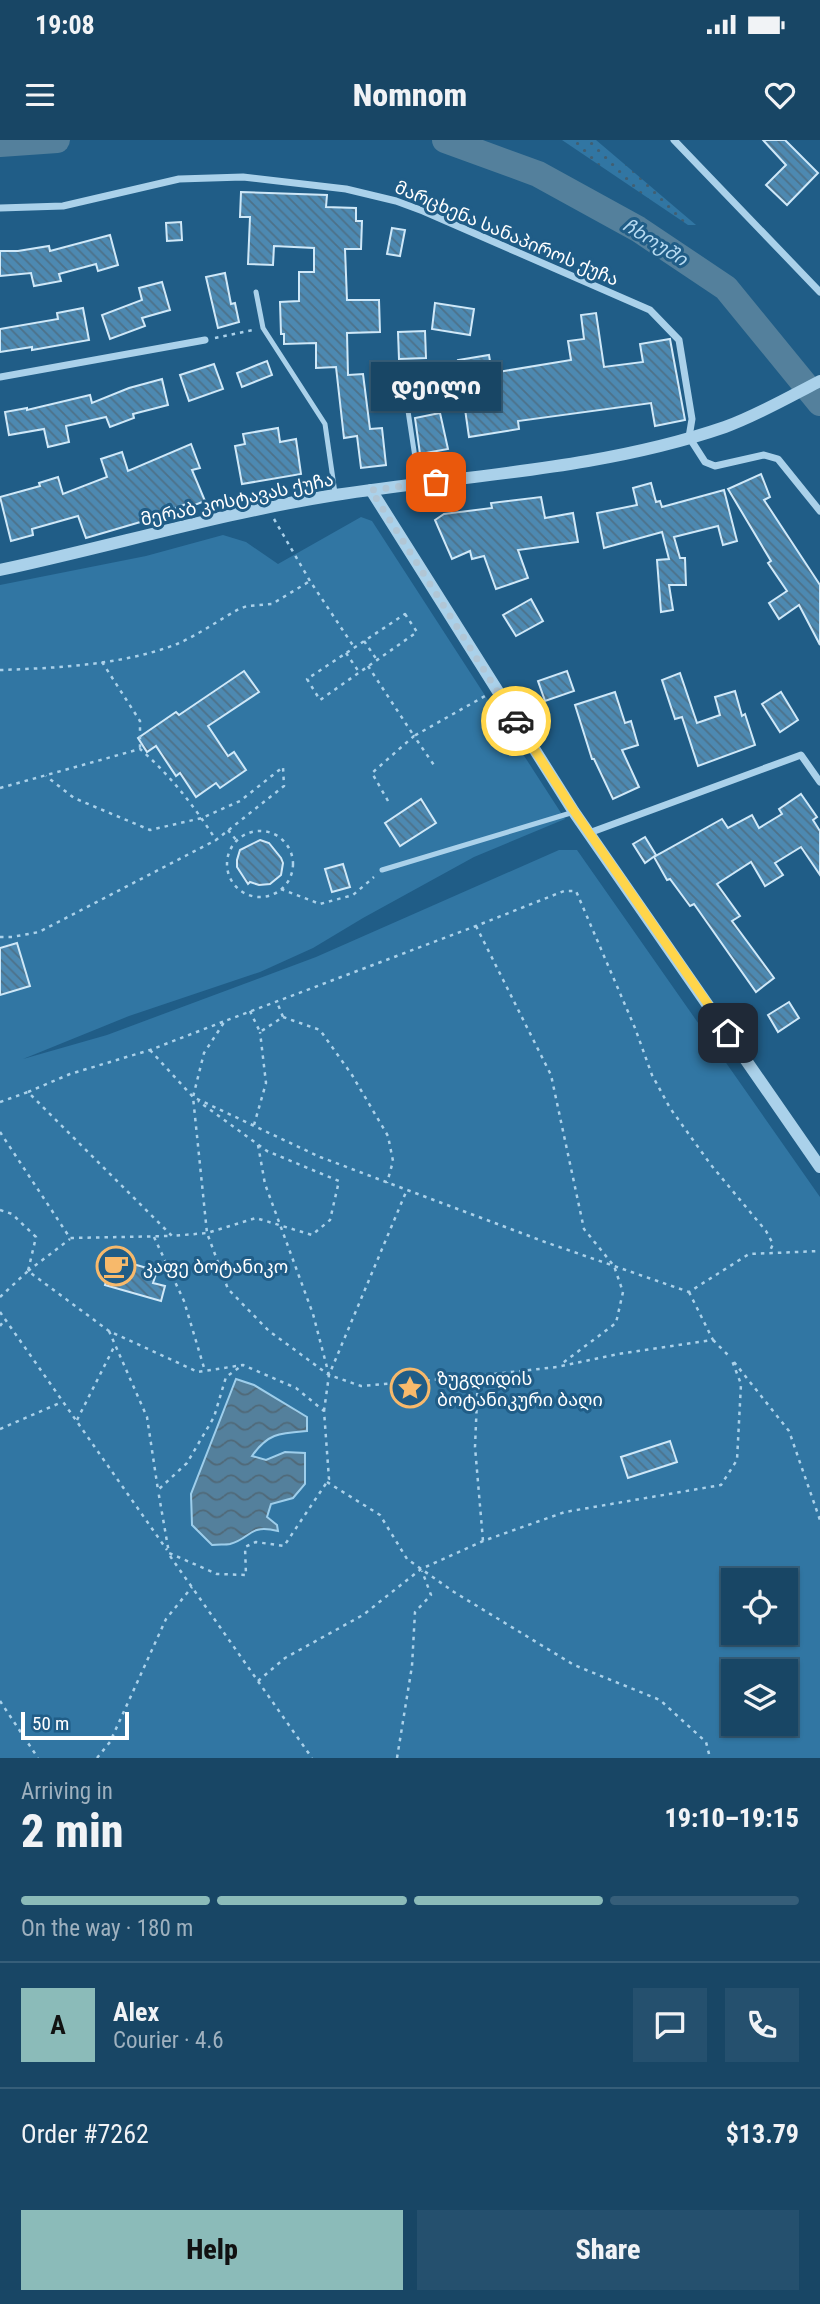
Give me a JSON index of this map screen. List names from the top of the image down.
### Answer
{
  "streets": {
    "street": ["მარცხენა სანაპიროს ქუჩა", "მერაბ კოსტავას ქუჩა"]
  },
  "crossings": [
    ["მარცხენა სანაპიროს ქუჩა", "მერაბ კოსტავას ქუჩა"]
  ],
  "water": ["ჩხოუში"],
  "places": {
    "other": ["დეილი"],
    "cafe": ["კაფე ბოტანიკო"],
    "place": ["ზუგდიდის ბოტანიკური ბაღი"]
  },
  "scale_bar": "50 m",
  "page": {
    "status": "19:08",
    "header": "Nomnom",
    "bubble": "დეილი",
    "scale": "50 m",
    "heading": ["2 min", "Arriving in", "19:10–19:15"],
    "panel": [
      "Alex",
      "Courier · 4.6",
      "Order #7262",
      "$13.79"
    ],
    "bar": "On the way · 180 m",
    "round": "A",
    "buttons": ["Help", "Share"]
  }
}
